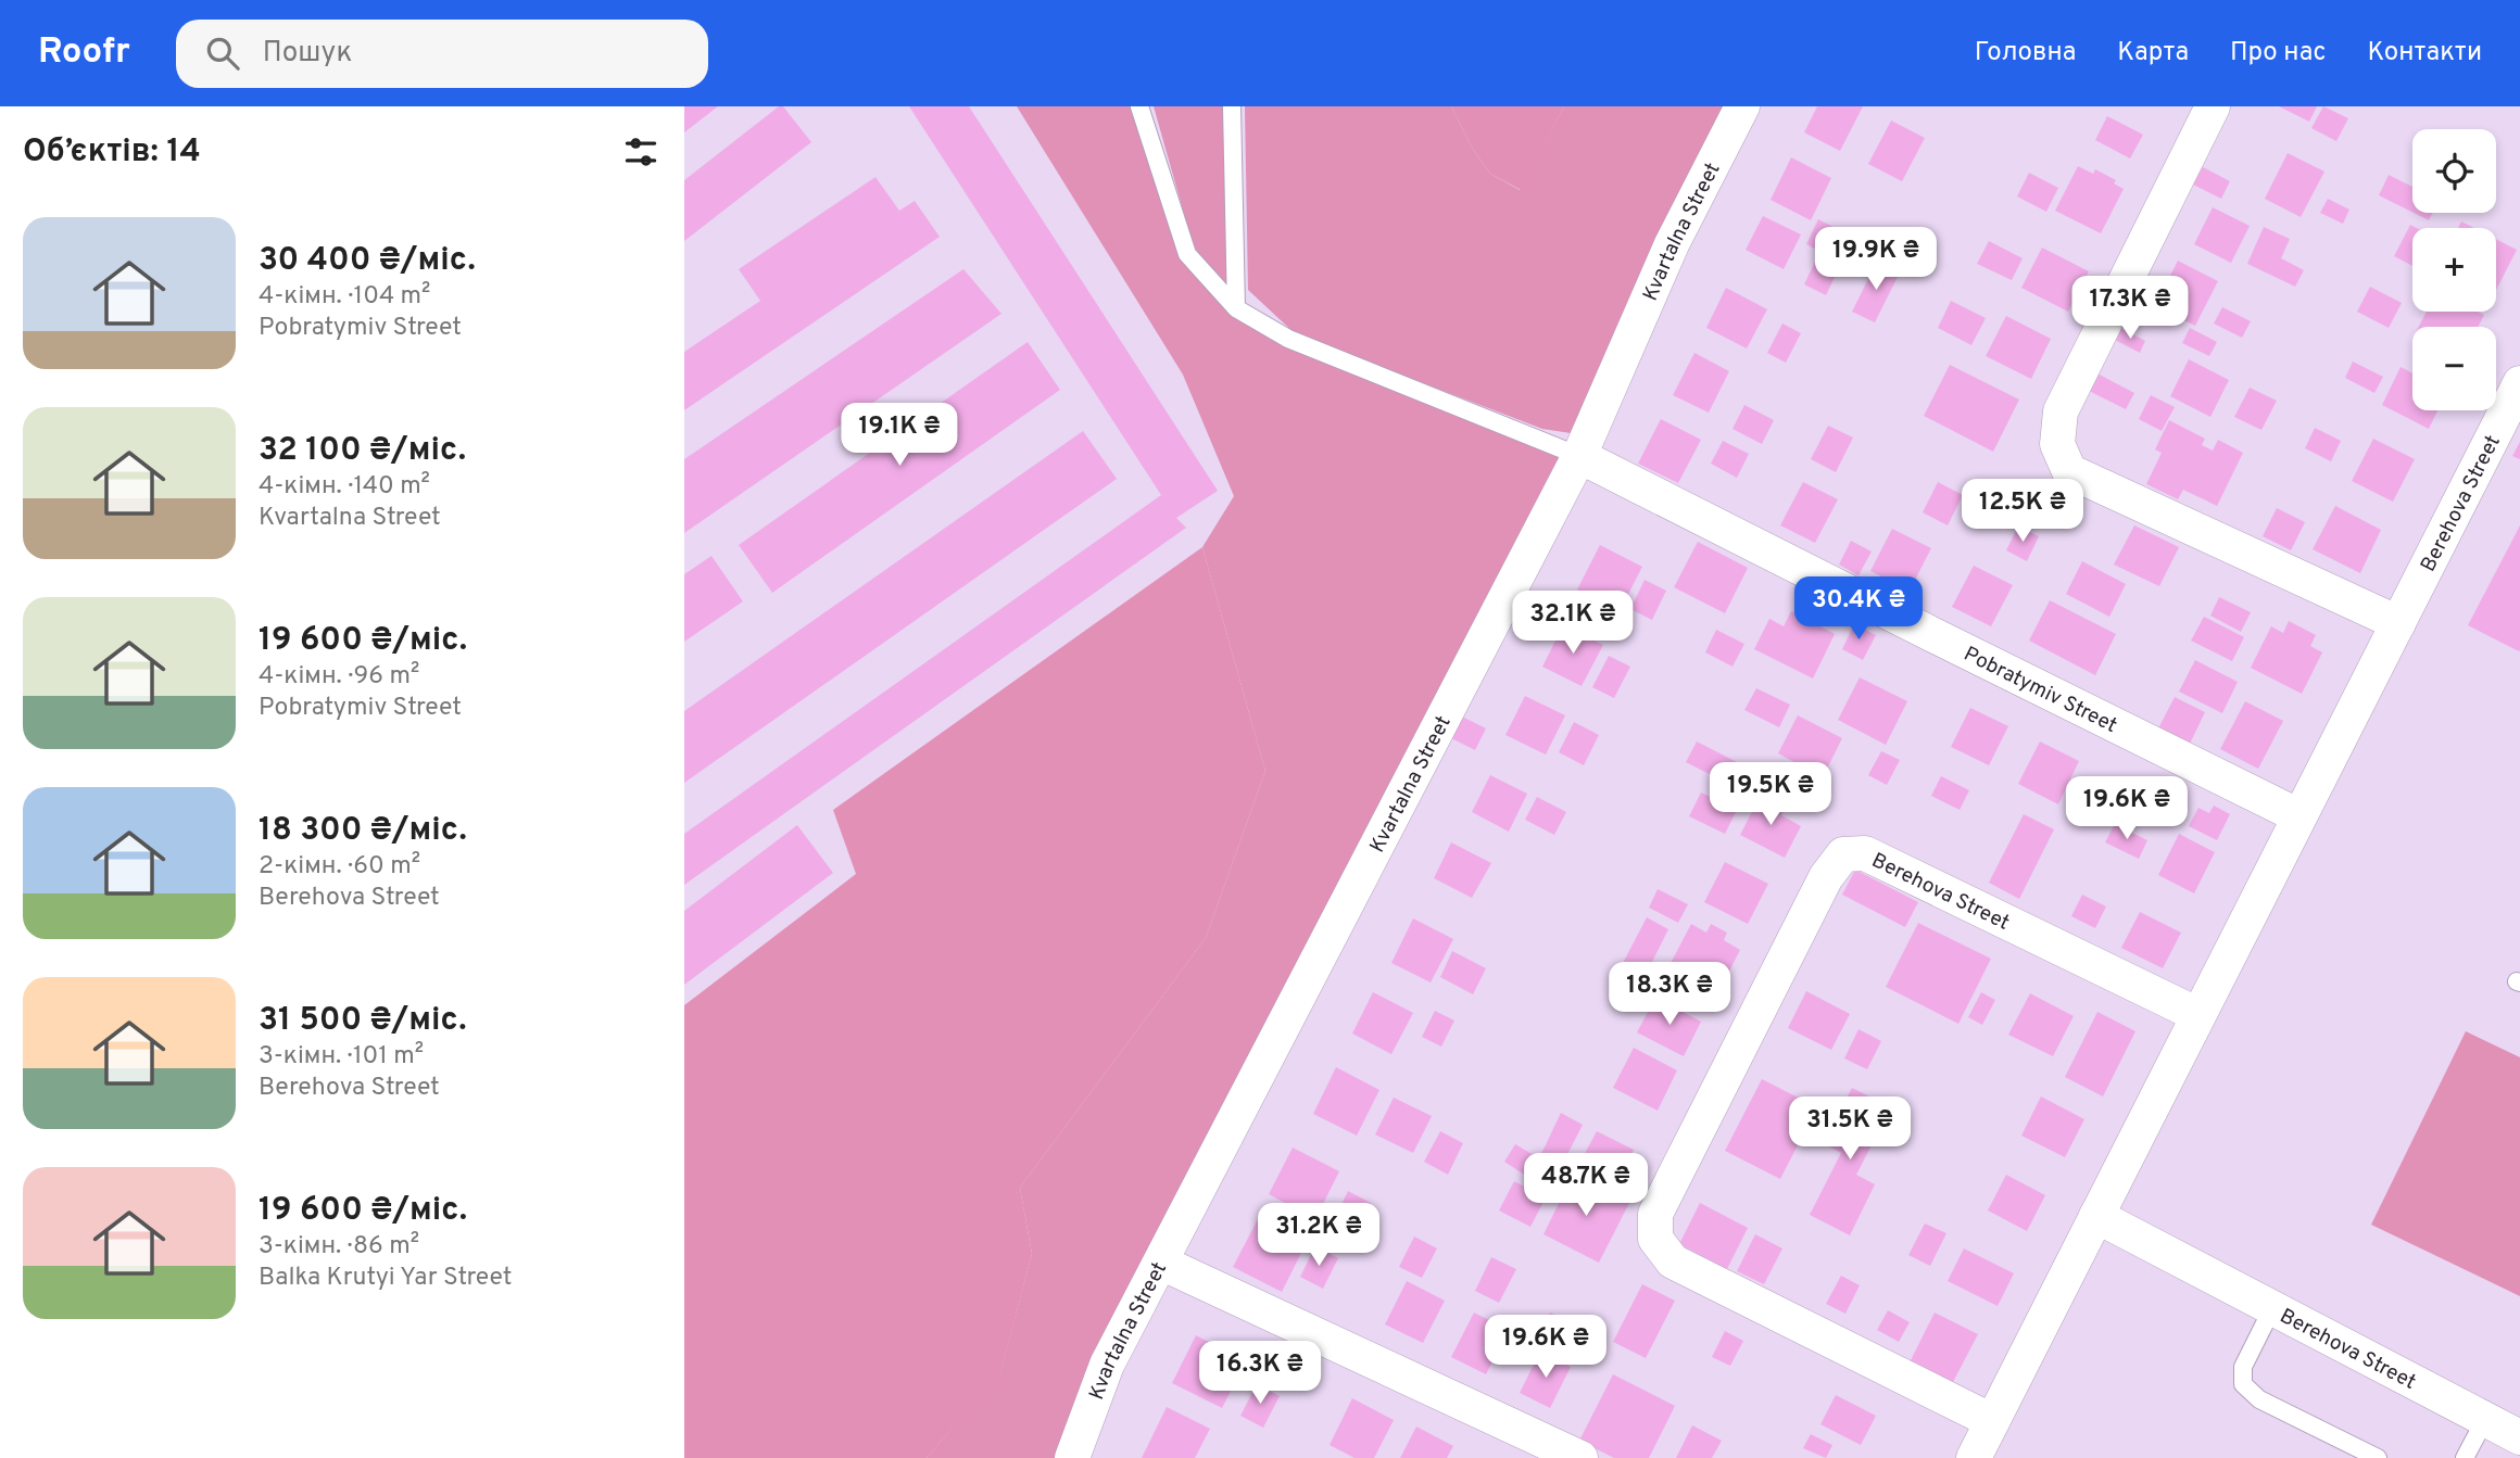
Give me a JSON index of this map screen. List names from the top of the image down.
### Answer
{
  "streets": {
    "street": ["Kvartalna Street", "Berehova Street", "Pobratymiv Street"]
  },
  "crossings": [
    ["Kvartalna Street", "Pobratymiv Street"],
    ["Berehova Street", "Pobratymiv Street"]
  ],
  "page": {
    "header": "Roofr",
    "search": "Пошук",
    "nav": [
      "Головна",
      "Карта",
      "Про нас",
      "Контакти"
    ],
    "heading": "Об’єктів: 14",
    "map_buttons": ["+", "−"],
    "list": [
      {
        "name": "30 400 ₴/міс.",
        "note": "4-кімн. · 104 m² · Pobratymiv Street"
      },
      {
        "name": "32 100 ₴/міс.",
        "note": "4-кімн. · 140 m² · Kvartalna Street"
      },
      {
        "name": "19 600 ₴/міс.",
        "note": "4-кімн. · 96 m² · Pobratymiv Street"
      },
      {
        "name": "18 300 ₴/міс.",
        "note": "2-кімн. · 60 m² · Berehova Street"
      },
      {
        "name": "31 500 ₴/міс.",
        "note": "3-кімн. · 101 m² · Berehova Street"
      },
      {
        "name": "19 600 ₴/міс.",
        "note": "3-кімн. · 86 m² · Balka Krutyi Yar Street"
      }
    ],
    "price": [
      "19.9K ₴",
      "17.3K ₴",
      "19.1K ₴",
      "12.5K ₴",
      "30.4K ₴",
      "32.1K ₴",
      "19.5K ₴",
      "19.6K ₴",
      "18.3K ₴",
      "31.5K ₴",
      "48.7K ₴",
      "31.2K ₴",
      "19.6K ₴",
      "16.3K ₴"
    ]
  }
}
